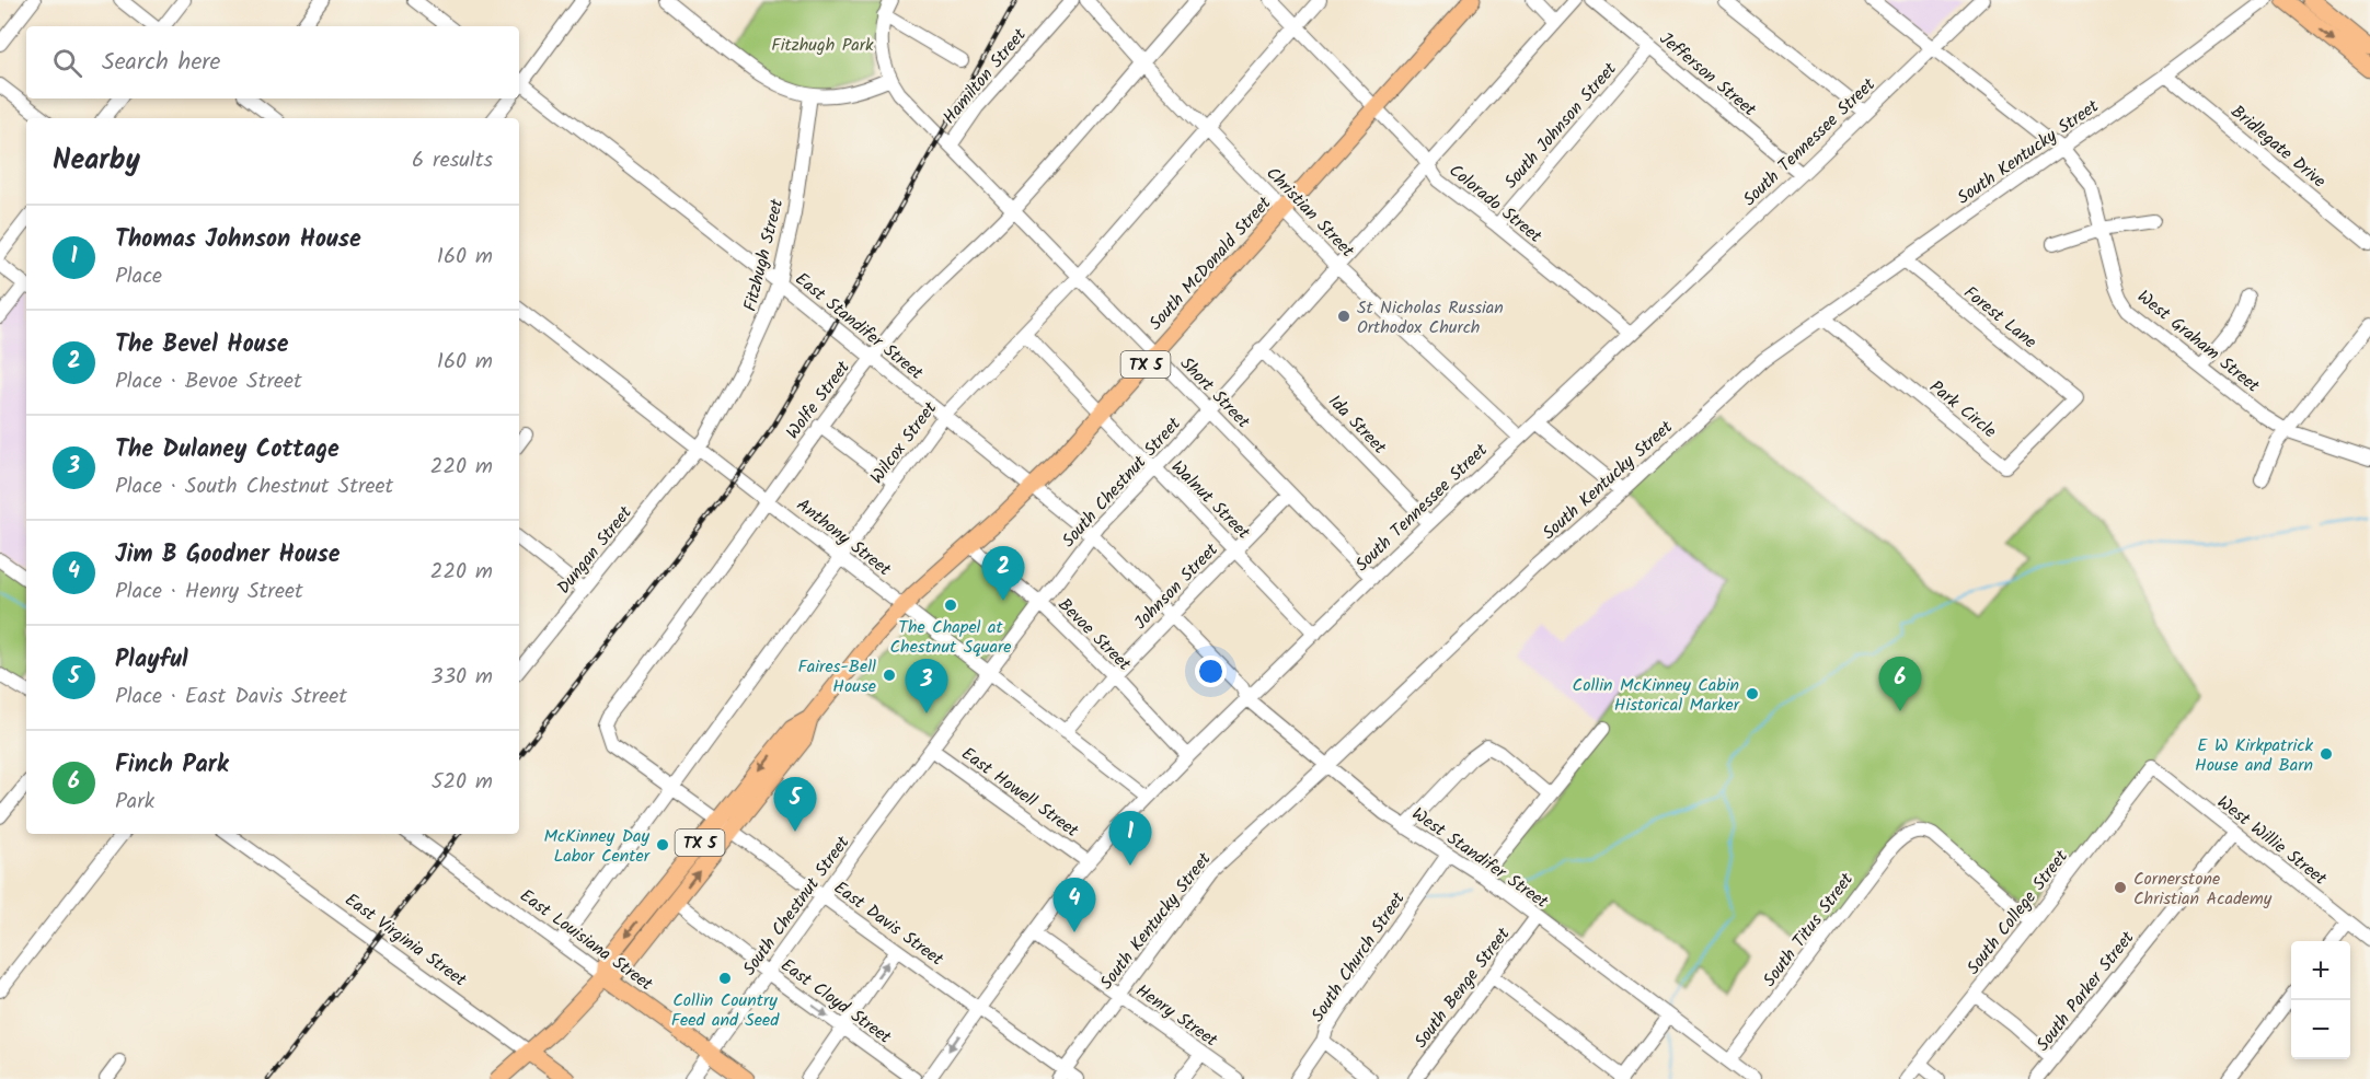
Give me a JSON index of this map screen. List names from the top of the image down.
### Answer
{
  "streets": {
    "main road": [
      "South McDonald Street",
      "TX 5",
      "East Virginia Street",
      "East Louisiana Street"
    ],
    "street": [
      "Jefferson Street",
      "Hamilton Street",
      "South Johnson Street",
      "South Tennessee Street",
      "Bridlegate Drive",
      "South Kentucky Street",
      "Colorado Street",
      "Christian Street",
      "Fitzhugh Street",
      "Forest Lane",
      "East Standifer Street",
      "West Graham Street",
      "Short Street",
      "Wolfe Street",
      "Park Circle",
      "Ida Street",
      "Wilcox Street",
      "South Chestnut Street",
      "Walnut Street",
      "Anthony Street",
      "Dungan Street",
      "Johnson Street",
      "Bevoe Street",
      "East Howell Street",
      "West Willie Street",
      "West Standifer Street",
      "South College Street",
      "East Davis Street",
      "South Titus Street",
      "South Church Street",
      "South Benge Street",
      "South Parker Street",
      "East Cloyd Street",
      "Henry Street"
    ]
  },
  "crossings": [
    ["Jefferson Street", "South Johnson Street"],
    ["Jefferson Street", "South Tennessee Street"],
    ["Hamilton Street", "Short Street"],
    ["South Johnson Street", "Colorado Street"],
    ["South Tennessee Street", "Colorado Street"],
    ["South Tennessee Street", "Christian Street"],
    ["South Tennessee Street", "East Standifer Street"],
    ["South Tennessee Street", "West Graham Street"],
    ["South Tennessee Street", "Short Street"],
    ["South Tennessee Street", "Ida Street"],
    ["South Tennessee Street", "Walnut Street"],
    ["South Tennessee Street", "Anthony Street"],
    ["South Tennessee Street", "Bevoe Street"],
    ["South Tennessee Street", "East Howell Street"],
    ["South Tennessee Street", "West Standifer Street"],
    ["South Tennessee Street", "East Davis Street"],
    ["South Tennessee Street", "Henry Street"],
    ["Bridlegate Drive", "South Kentucky Street"],
    ["South Kentucky Street", "Forest Lane"],
    ["South Kentucky Street", "West Graham Street"],
    ["South Kentucky Street", "Park Circle"],
    ["South Kentucky Street", "West Standifer Street"],
    ["South Kentucky Street", "East Davis Street"],
    ["South Kentucky Street", "Henry Street"],
    ["Colorado Street", "South McDonald Street"],
    ["Colorado Street", "Wilcox Street"],
    ["Colorado Street", "South Chestnut Street"],
    ["Christian Street", "South McDonald Street"],
    ["Christian Street", "Wolfe Street"],
    ["Christian Street", "Wilcox Street"],
    ["Christian Street", "South Chestnut Street"],
    ["Fitzhugh Street", "East Standifer Street"],
    ["Fitzhugh Street", "Anthony Street"],
    ["Fitzhugh Street", "Dungan Street"],
    ["South McDonald Street", "East Standifer Street"],
    ["South McDonald Street", "TX 5"],
    ["South McDonald Street", "Short Street"],
    ["South McDonald Street", "Walnut Street"],
    ["South McDonald Street", "Anthony Street"],
    ["South McDonald Street", "Bevoe Street"],
    ["South McDonald Street", "East Davis Street"],
    ["South McDonald Street", "East Louisiana Street"],
    ["South McDonald Street", "East Cloyd Street"],
    ["Forest Lane", "Park Circle"],
    ["East Standifer Street", "Wolfe Street"],
    ["East Standifer Street", "Wilcox Street"],
    ["East Standifer Street", "South Chestnut Street"],
    ["East Standifer Street", "Johnson Street"],
    ["East Standifer Street", "West Standifer Street"],
    ["TX 5", "East Virginia Street"],
    ["TX 5", "East Louisiana Street"],
    ["Short Street", "Wolfe Street"],
    ["Short Street", "Wilcox Street"],
    ["Short Street", "South Chestnut Street"],
    ["Wolfe Street", "Anthony Street"],
    ["Wolfe Street", "East Davis Street"],
    ["Ida Street", "South Chestnut Street"],
    ["Wilcox Street", "Walnut Street"],
    ["Wilcox Street", "Anthony Street"],
    ["Wilcox Street", "East Davis Street"],
    ["Wilcox Street", "East Louisiana Street"],
    ["South Chestnut Street", "Walnut Street"],
    ["South Chestnut Street", "Anthony Street"],
    ["South Chestnut Street", "Bevoe Street"],
    ["South Chestnut Street", "East Howell Street"],
    ["South Chestnut Street", "East Davis Street"],
    ["South Chestnut Street", "East Louisiana Street"],
    ["South Chestnut Street", "East Cloyd Street"],
    ["Walnut Street", "Johnson Street"],
    ["Anthony Street", "Dungan Street"],
    ["Johnson Street", "Bevoe Street"],
    ["West Willie Street", "South College Street"],
    ["West Willie Street", "South Parker Street"],
    ["West Standifer Street", "South Titus Street"],
    ["West Standifer Street", "South Church Street"],
    ["West Standifer Street", "South Benge Street"],
    ["South College Street", "South Titus Street"]
  ],
  "parks": ["Fitzhugh Park"],
  "places": [
    "St Nicholas Russian Orthodox Church",
    "The Chapel at Chestnut Square",
    "Faires-Bell House",
    "Collin McKinney Cabin Historical Marker",
    "E W Kirkpatrick House and Barn",
    "McKinney Day Labor Center",
    "Cornerstone Christian Academy",
    "Collin Country Feed and Seed"
  ],
  "page": {
    "search": "Search here",
    "heading": ["Nearby", "6 results"],
    "list": [
      {
        "mark": "1",
        "name": "Thomas Johnson House",
        "note": "Place",
        "value": "160 m"
      },
      {
        "mark": "2",
        "name": "The Bevel House",
        "note": "Place · Bevoe Street",
        "value": "160 m"
      },
      {
        "mark": "3",
        "name": "The Dulaney Cottage",
        "note": "Place · South Chestnut Street",
        "value": "220 m"
      },
      {
        "mark": "4",
        "name": "Jim B Goodner House",
        "note": "Place · Henry Street",
        "value": "220 m"
      },
      {
        "mark": "5",
        "name": "Playful",
        "note": "Place · East Davis Street",
        "value": "330 m"
      },
      {
        "mark": "6",
        "name": "Finch Park",
        "note": "Park",
        "value": "520 m"
      }
    ],
    "pins": [
      "2",
      "6",
      "3",
      "5",
      "1",
      "4"
    ],
    "map_buttons": ["+", "−"]
  }
}
